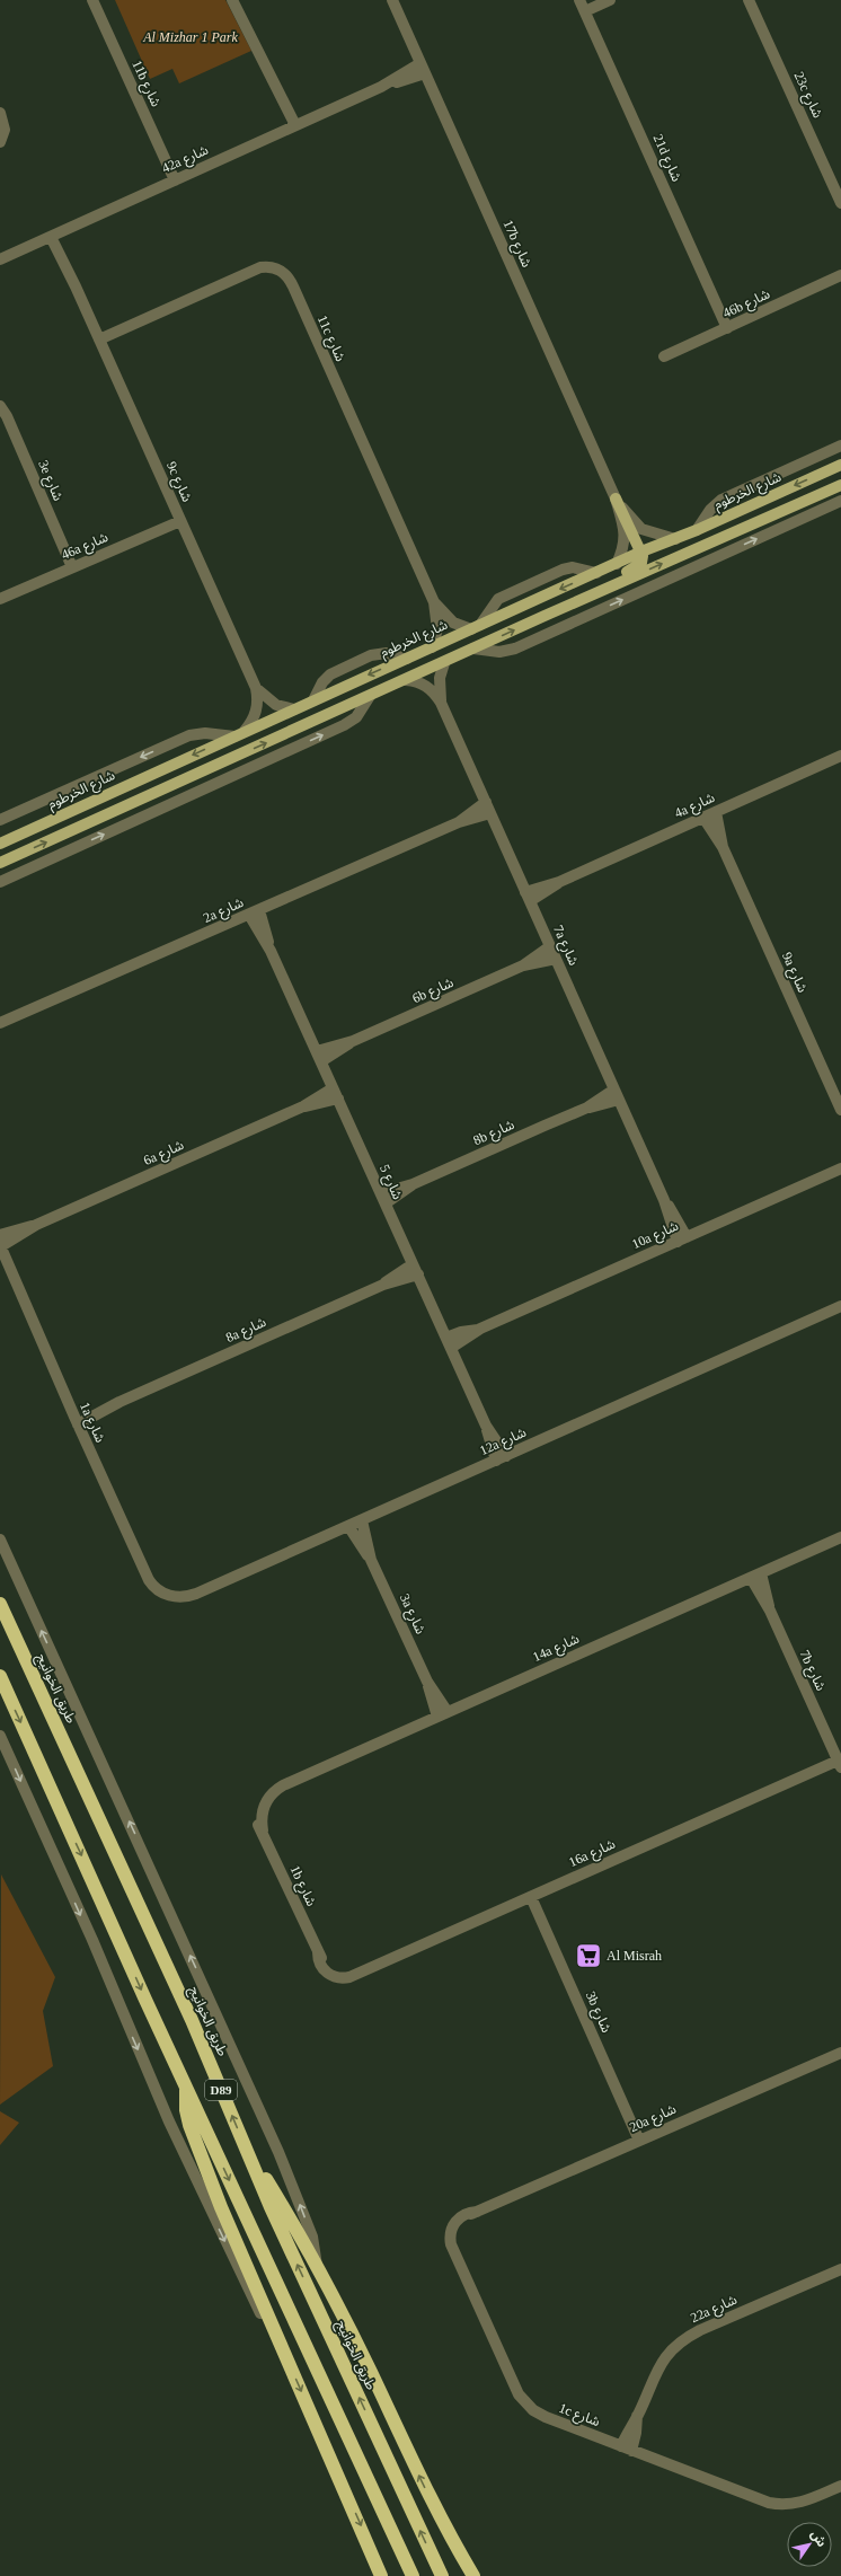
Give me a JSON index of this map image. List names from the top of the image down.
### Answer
{
  "streets": {
    "highway": ["طريق الخوانيج", "D89"],
    "main road": ["شارع الخرطوم"],
    "street": [
      "11b شارع",
      "23c شارع",
      "21d شارع",
      "42a شارع",
      "17b شارع",
      "46b شارع",
      "11c شارع",
      "3e شارع",
      "9c شارع",
      "46a شارع",
      "4a شارع",
      "2a شارع",
      "7a شارع",
      "9a شارع",
      "6b شارع",
      "8b شارع",
      "6a شارع",
      "شارع 5",
      "10a شارع",
      "8a شارع",
      "1a شارع",
      "12a شارع",
      "3a شارع",
      "14a شارع",
      "7b شارع",
      "16a شارع",
      "1b شارع",
      "3b شارع",
      "20a شارع",
      "22a شارع",
      "1c شارع"
    ]
  },
  "crossings": [
    ["11b شارع", "42a شارع"],
    ["21d شارع", "46b شارع"],
    ["42a شارع", "17b شارع"],
    ["42a شارع", "9c شارع"],
    ["17b شارع", "شارع الخرطوم"],
    ["11c شارع", "9c شارع"],
    ["11c شارع", "شارع الخرطوم"],
    ["3e شارع", "46a شارع"],
    ["9c شارع", "شارع الخرطوم"],
    ["9c شارع", "46a شارع"],
    ["4a شارع", "7a شارع"],
    ["4a شارع", "9a شارع"],
    ["2a شارع", "7a شارع"],
    ["2a شارع", "شارع 5"],
    ["7a شارع", "6b شارع"],
    ["7a شارع", "8b شارع"],
    ["7a شارع", "10a شارع"],
    ["6b شارع", "شارع 5"],
    ["8b شارع", "شارع 5"],
    ["6a شارع", "شارع 5"],
    ["6a شارع", "1a شارع"],
    ["شارع 5", "10a شارع"],
    ["شارع 5", "8a شارع"],
    ["شارع 5", "12a شارع"],
    ["8a شارع", "1a شارع"],
    ["1a شارع", "12a شارع"],
    ["12a شارع", "3a شارع"],
    ["3a شارع", "14a شارع"],
    ["14a شارع", "7b شارع"],
    ["14a شارع", "1b شارع"],
    ["7b شارع", "16a شارع"],
    ["16a شارع", "1b شارع"],
    ["16a شارع", "3b شارع"],
    ["3b شارع", "20a شارع"],
    ["20a شارع", "1c شارع"],
    ["22a شارع", "1c شارع"]
  ],
  "parks": ["Al Mizhar 1 Park"],
  "places": {
    "supermarket": ["Al Misrah"]
  },
  "north": "top right"
}
